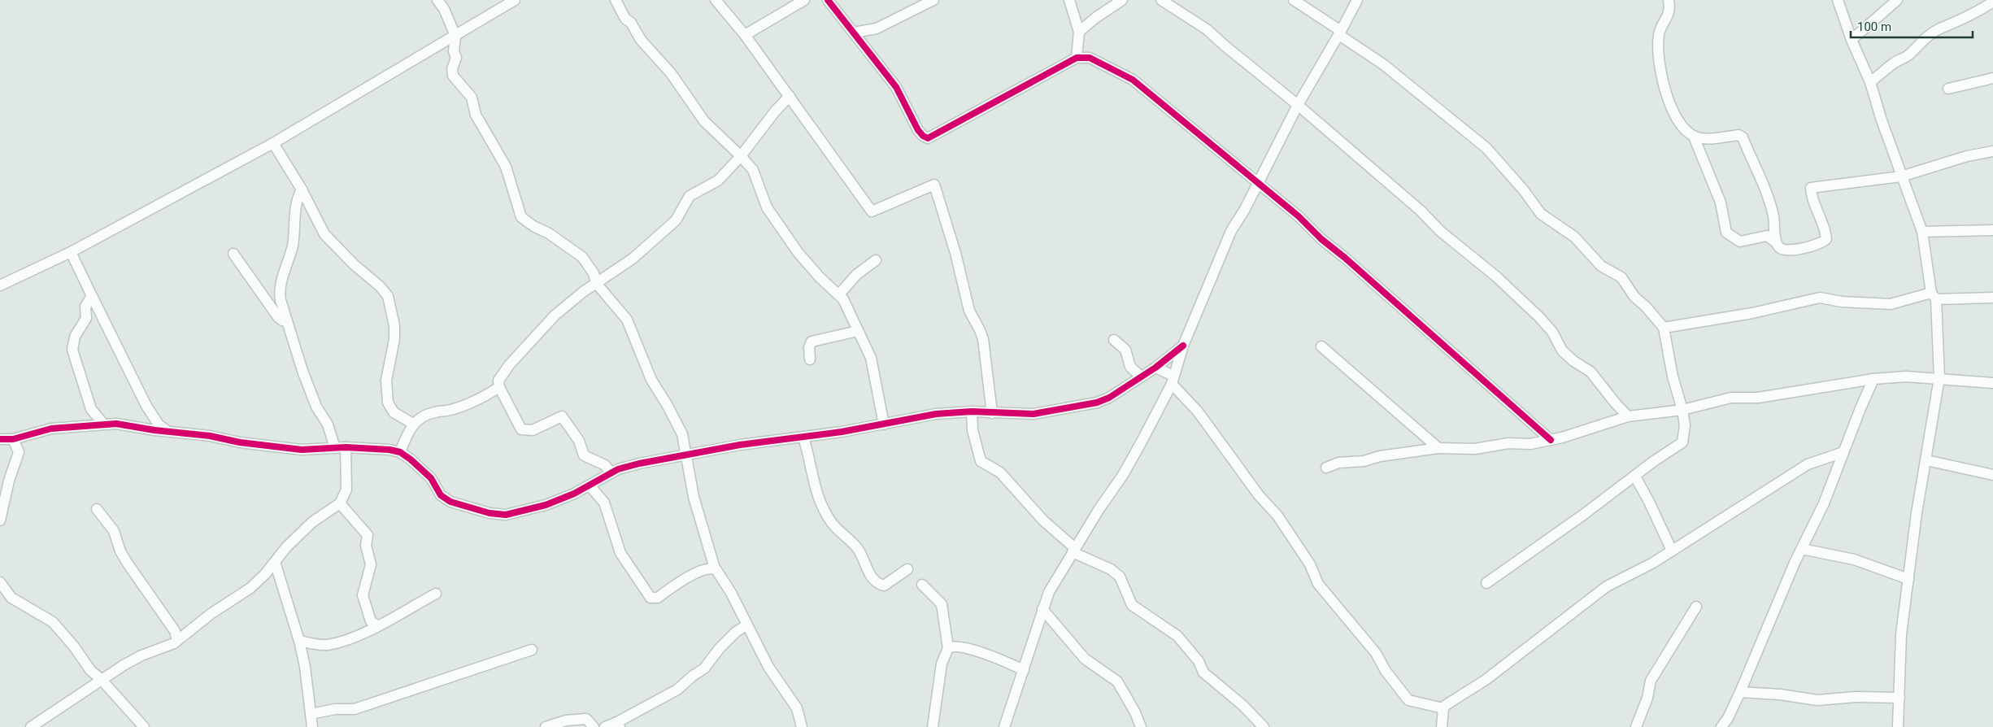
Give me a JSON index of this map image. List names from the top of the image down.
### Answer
{
  "scale_bar": "100 m"
}
